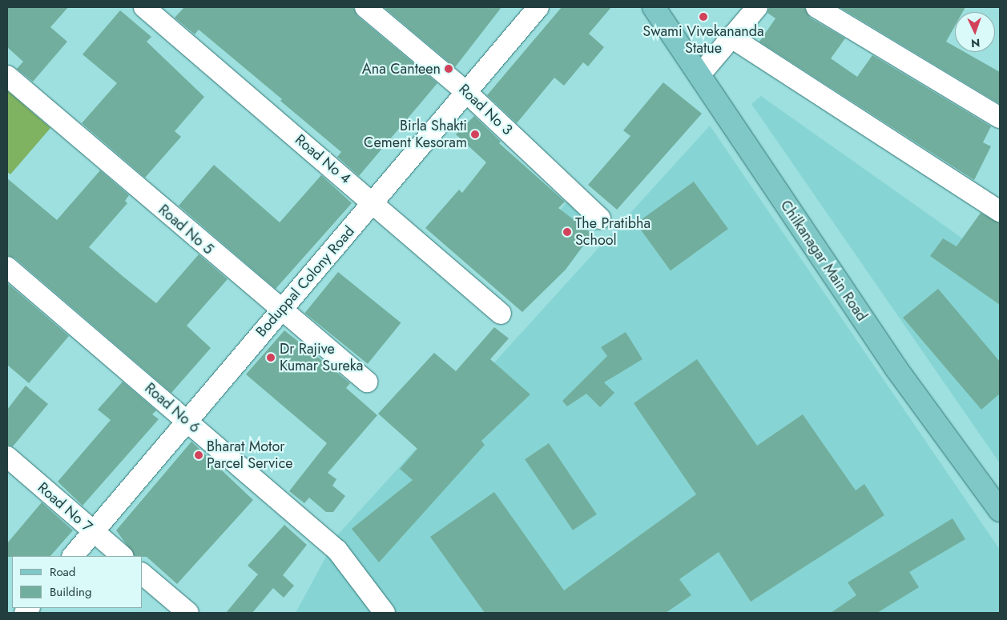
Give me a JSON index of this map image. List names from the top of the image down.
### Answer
{
  "streets": {
    "main road": ["Chilkanagar Main Road"],
    "street": [
      "Road No 3",
      "Road No 4",
      "Road No 5",
      "Boduppal Colony Road",
      "Road No 6",
      "Road No 7"
    ]
  },
  "crossings": [
    ["Road No 3", "Boduppal Colony Road"],
    ["Road No 4", "Boduppal Colony Road"],
    ["Road No 5", "Boduppal Colony Road"],
    ["Boduppal Colony Road", "Road No 6"],
    ["Boduppal Colony Road", "Road No 7"]
  ],
  "places": [
    "Swami Vivekananda Statue",
    "Ana Canteen",
    "Birla Shakti Cement Kesoram",
    "The Pratibha School",
    "Dr Rajive Kumar Sureka",
    "Bharat Motor Parcel Service"
  ],
  "legend": ["Road", "Building"],
  "north": "bottom"
}
